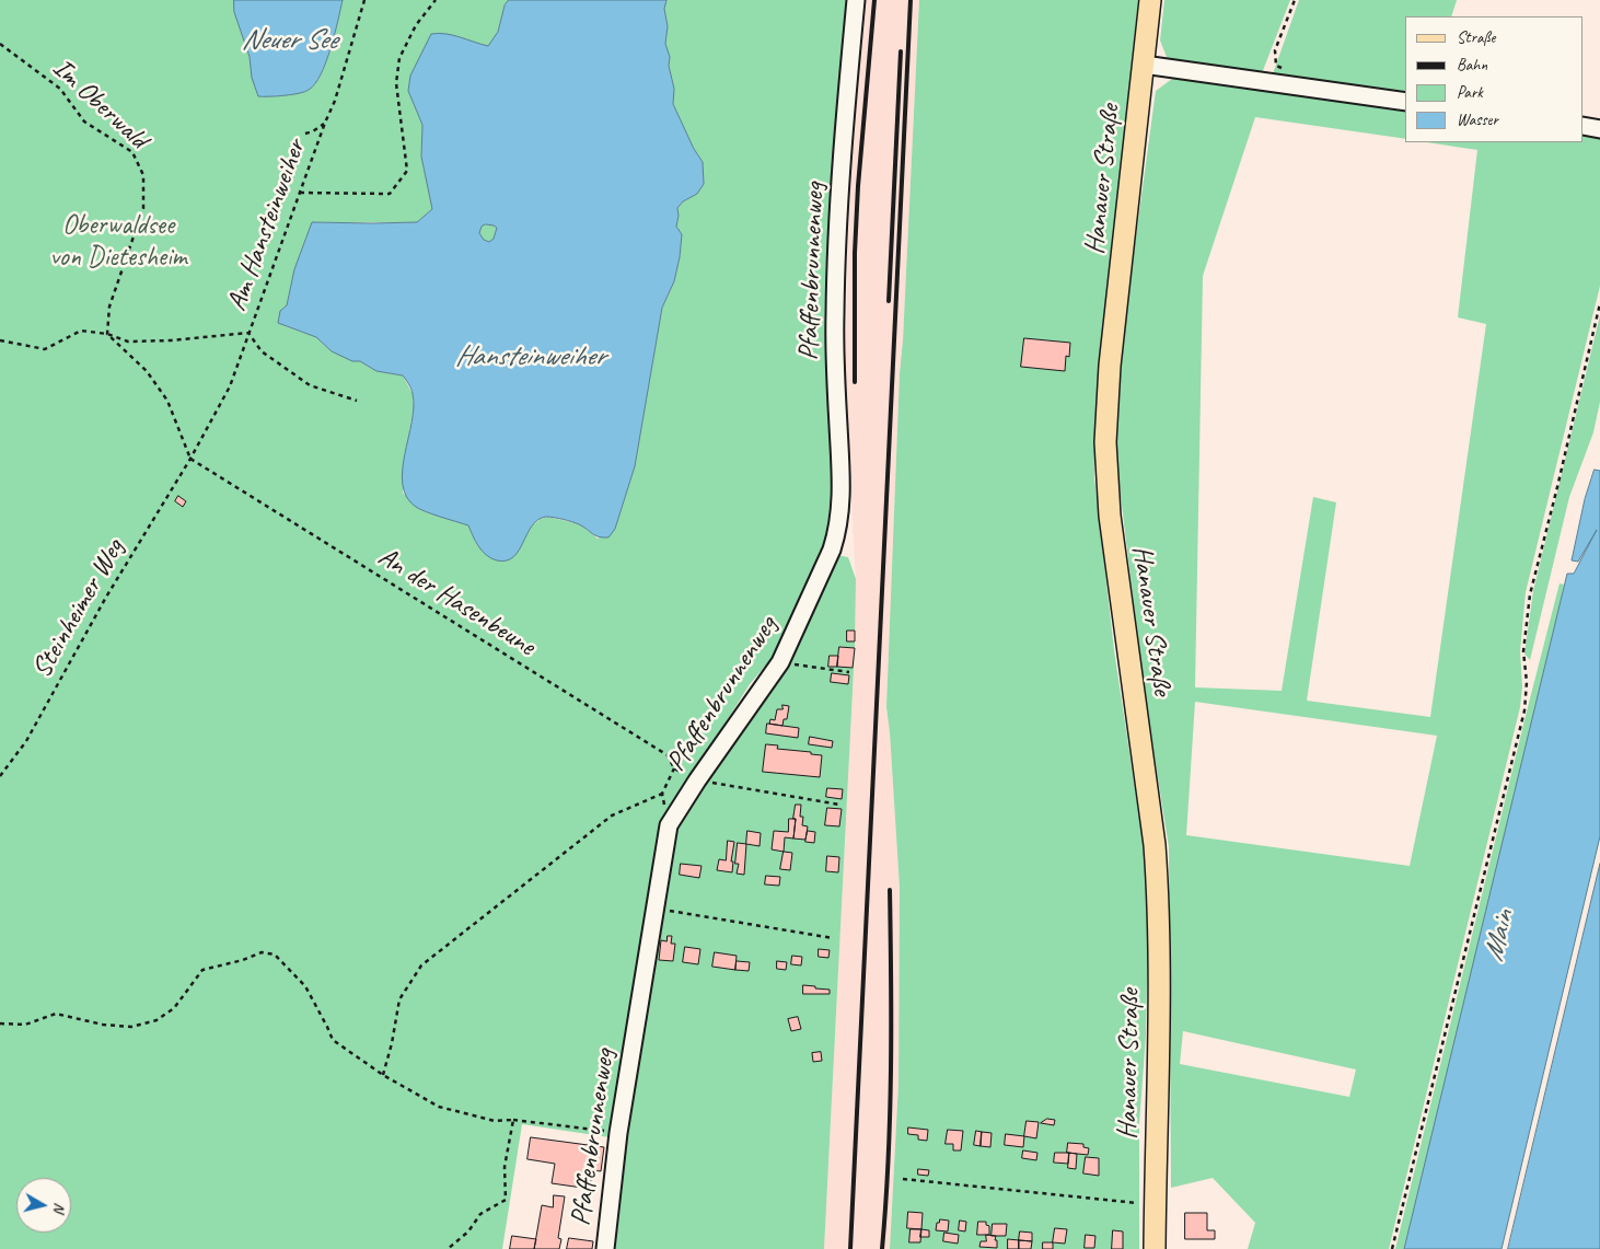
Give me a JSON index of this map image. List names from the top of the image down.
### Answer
{
  "streets": {
    "main road": ["Hanauer Straße"],
    "lane": ["Pfaffenbrunnenweg"],
    "path": [
      "Im Oberwald",
      "Am Hansteinweiher",
      "An der Hasenbeune",
      "Steinheimer Weg"
    ]
  },
  "crossings": [
    ["Am Hansteinweiher", "An der Hasenbeune"],
    ["Am Hansteinweiher", "Steinheimer Weg"],
    ["Pfaffenbrunnenweg", "An der Hasenbeune"],
    ["An der Hasenbeune", "Steinheimer Weg"]
  ],
  "water": ["Neuer See", "Hansteinweiher", "Main"],
  "parks": ["Oberwaldsee von Dietesheim"],
  "legend": [
    "Straße",
    "Bahn",
    "Park",
    "Wasser"
  ],
  "north": "right"
}
